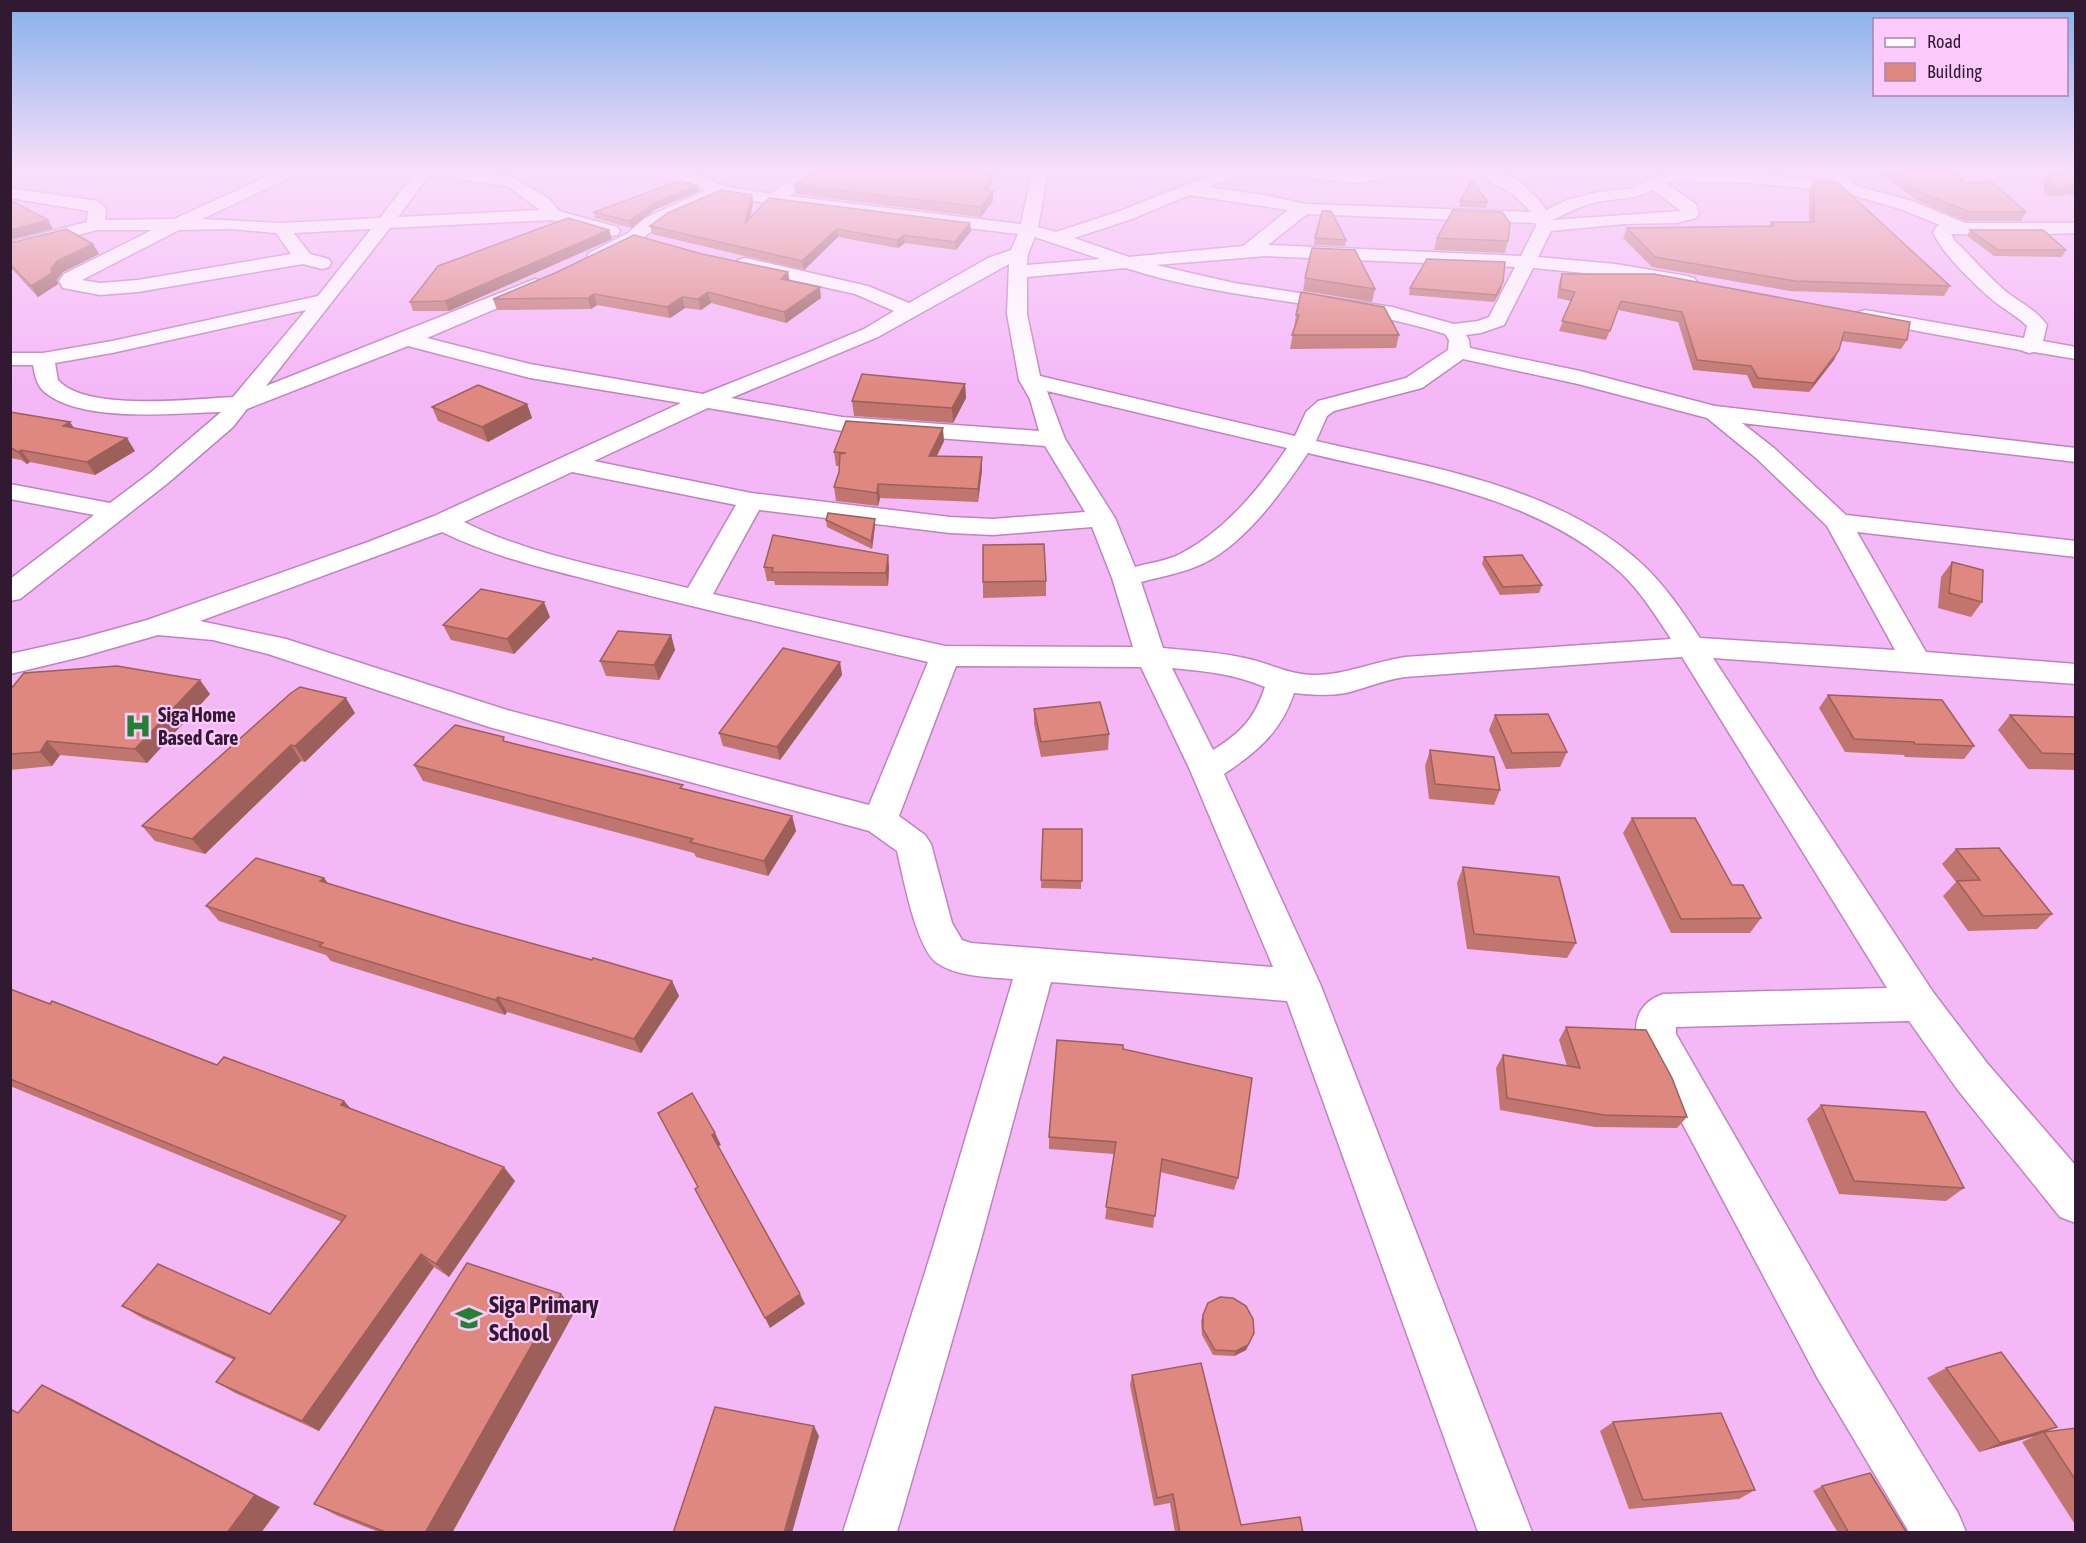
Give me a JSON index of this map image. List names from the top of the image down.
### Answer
{
  "places": {
    "hospital": ["Siga Home Based Care"],
    "school or university": ["Siga Primary School"]
  },
  "legend": ["Road", "Building"]
}
